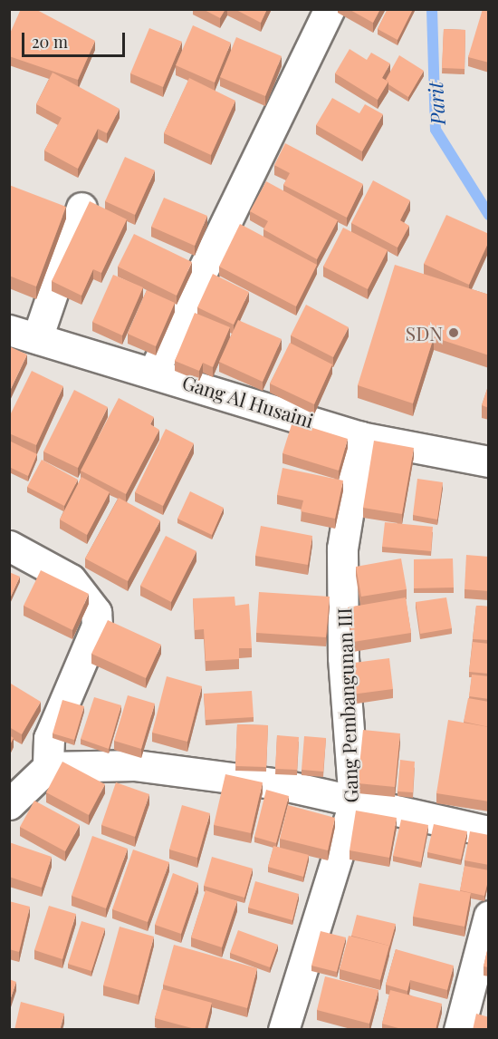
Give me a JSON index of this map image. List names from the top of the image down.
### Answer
{
  "streets": {
    "street": ["Gang Al Husaini", "Gang Pembangunan III"]
  },
  "crossings": [
    ["Gang Al Husaini", "Gang Pembangunan III"]
  ],
  "water": ["Parit"],
  "places": ["SDN"],
  "scale_bar": "20 m"
}
